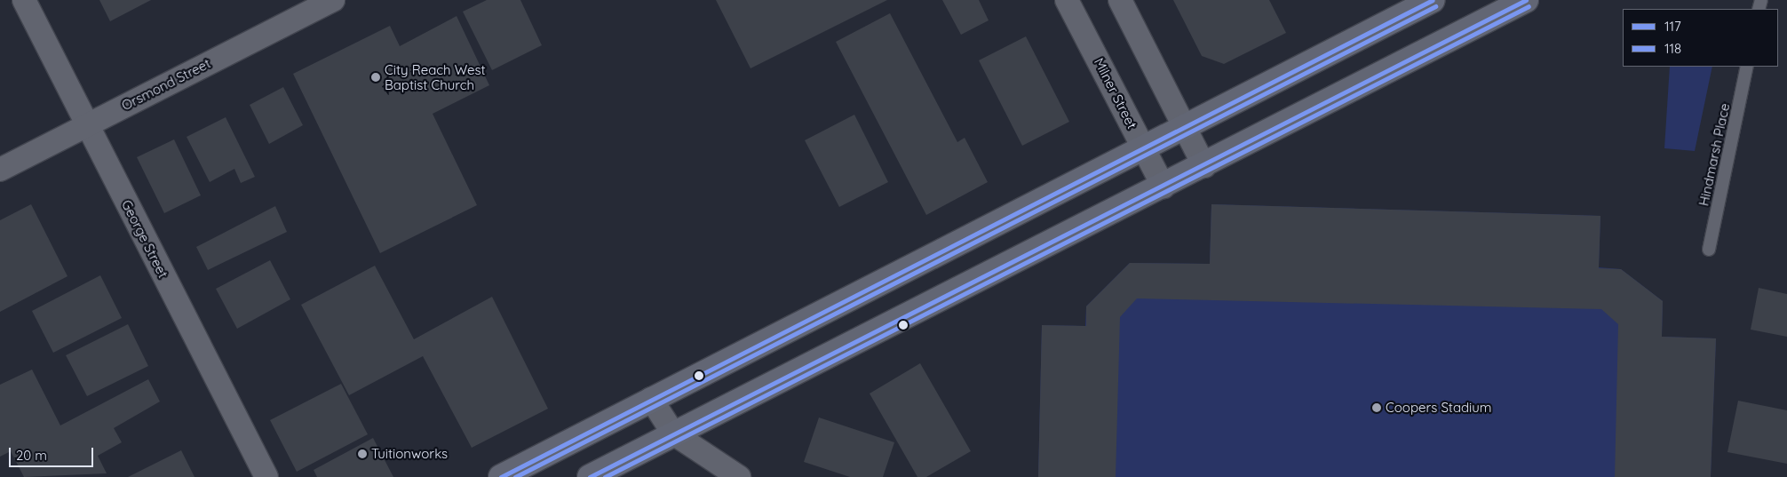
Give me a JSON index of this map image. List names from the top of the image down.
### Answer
{
  "streets": {
    "street": ["Orsmond Street", "Milner Street", "George Street"],
    "lane": ["Hindmarsh Place"]
  },
  "crossings": [
    ["Orsmond Street", "George Street"]
  ],
  "places": ["City Reach West Baptist Church", "Coopers Stadium", "Tuitionworks"],
  "lines": ["transit line 117", "transit line 118"],
  "legend": ["117", "118"],
  "scale_bar": "20 m"
}
